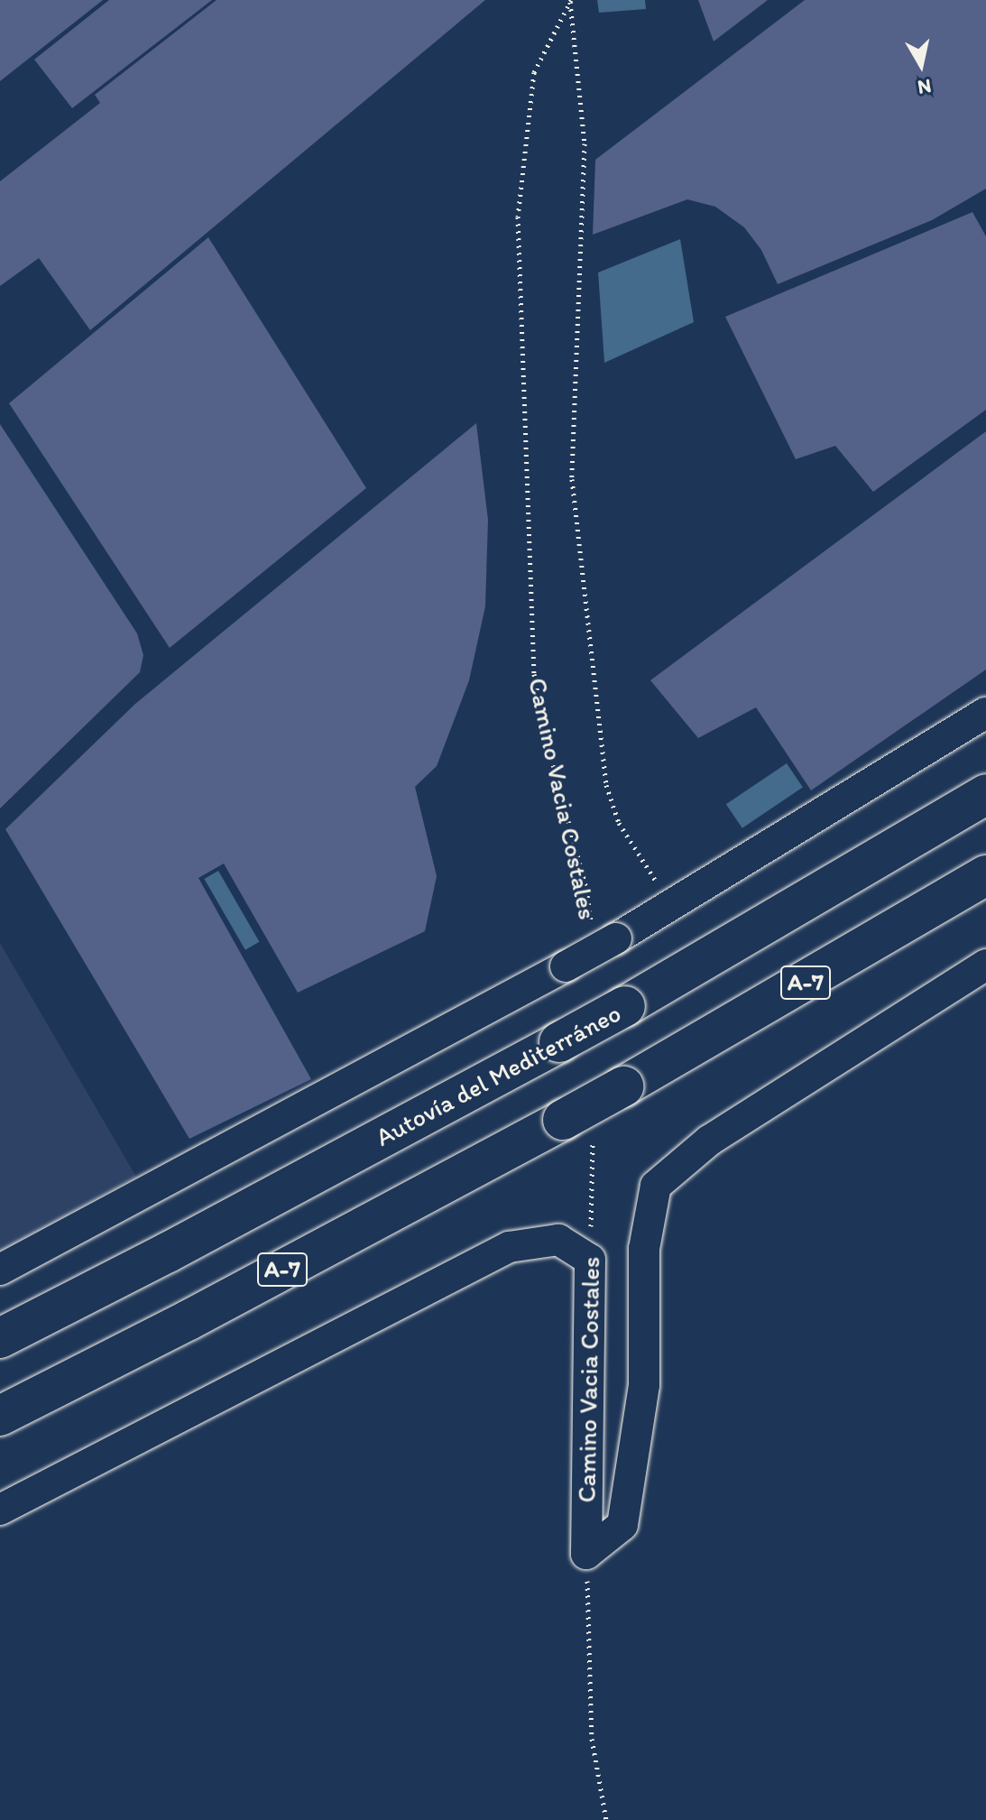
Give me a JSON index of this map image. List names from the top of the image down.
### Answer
{
  "streets": {
    "highway": ["A-7", "Autovía del Mediterráneo"],
    "street": ["Camino Vacia Costales"]
  },
  "crossings": [
    ["Camino Vacia Costales", "A-7"]
  ],
  "north": "bottom"
}
